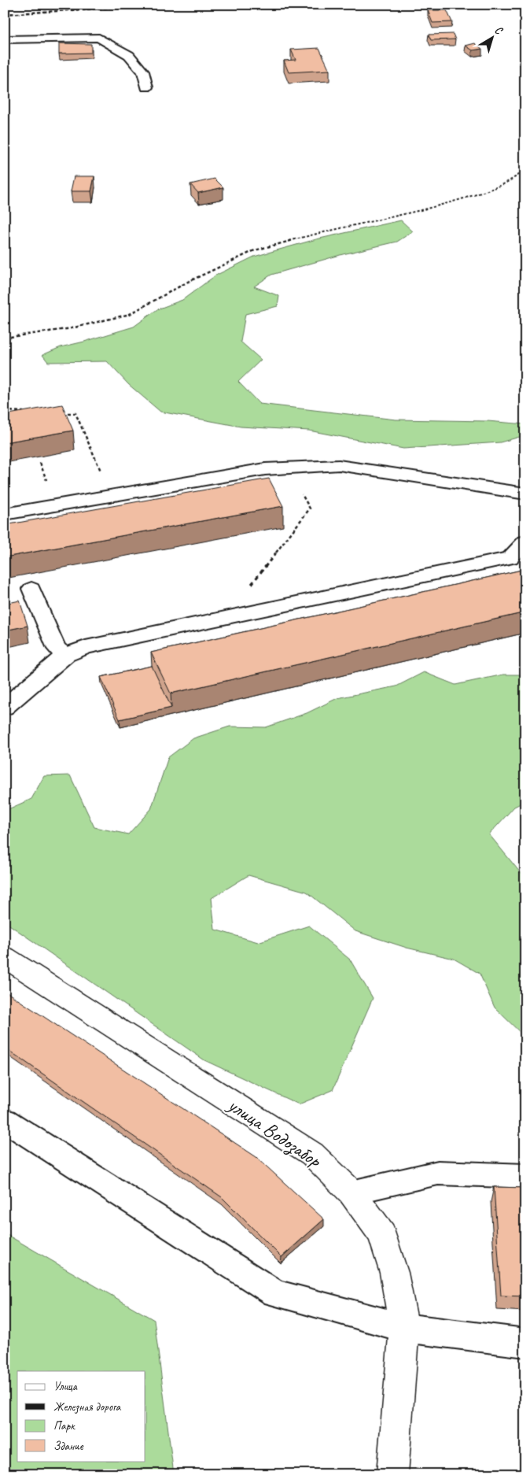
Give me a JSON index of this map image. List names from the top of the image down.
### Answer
{
  "streets": {
    "street": ["улица Водозабор"]
  },
  "legend": [
    "Улица",
    "Железная дорога",
    "Парк",
    "Здание"
  ],
  "north": "top right"
}
